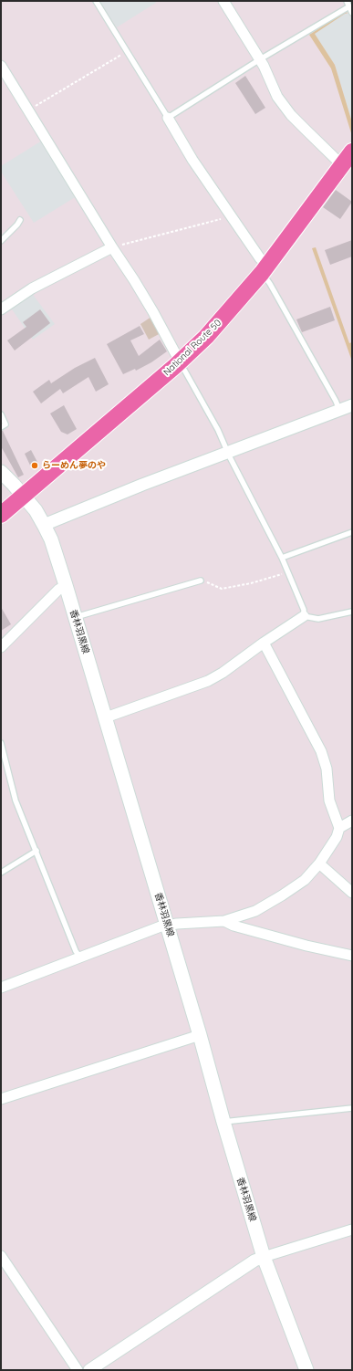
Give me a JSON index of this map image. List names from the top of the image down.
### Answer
{
  "streets": {
    "highway": ["National Route 50"],
    "main road": ["香林羽黒線"]
  },
  "crossings": [
    ["National Route 50", "香林羽黒線"]
  ],
  "places": ["らーめん夢のや"]
}
